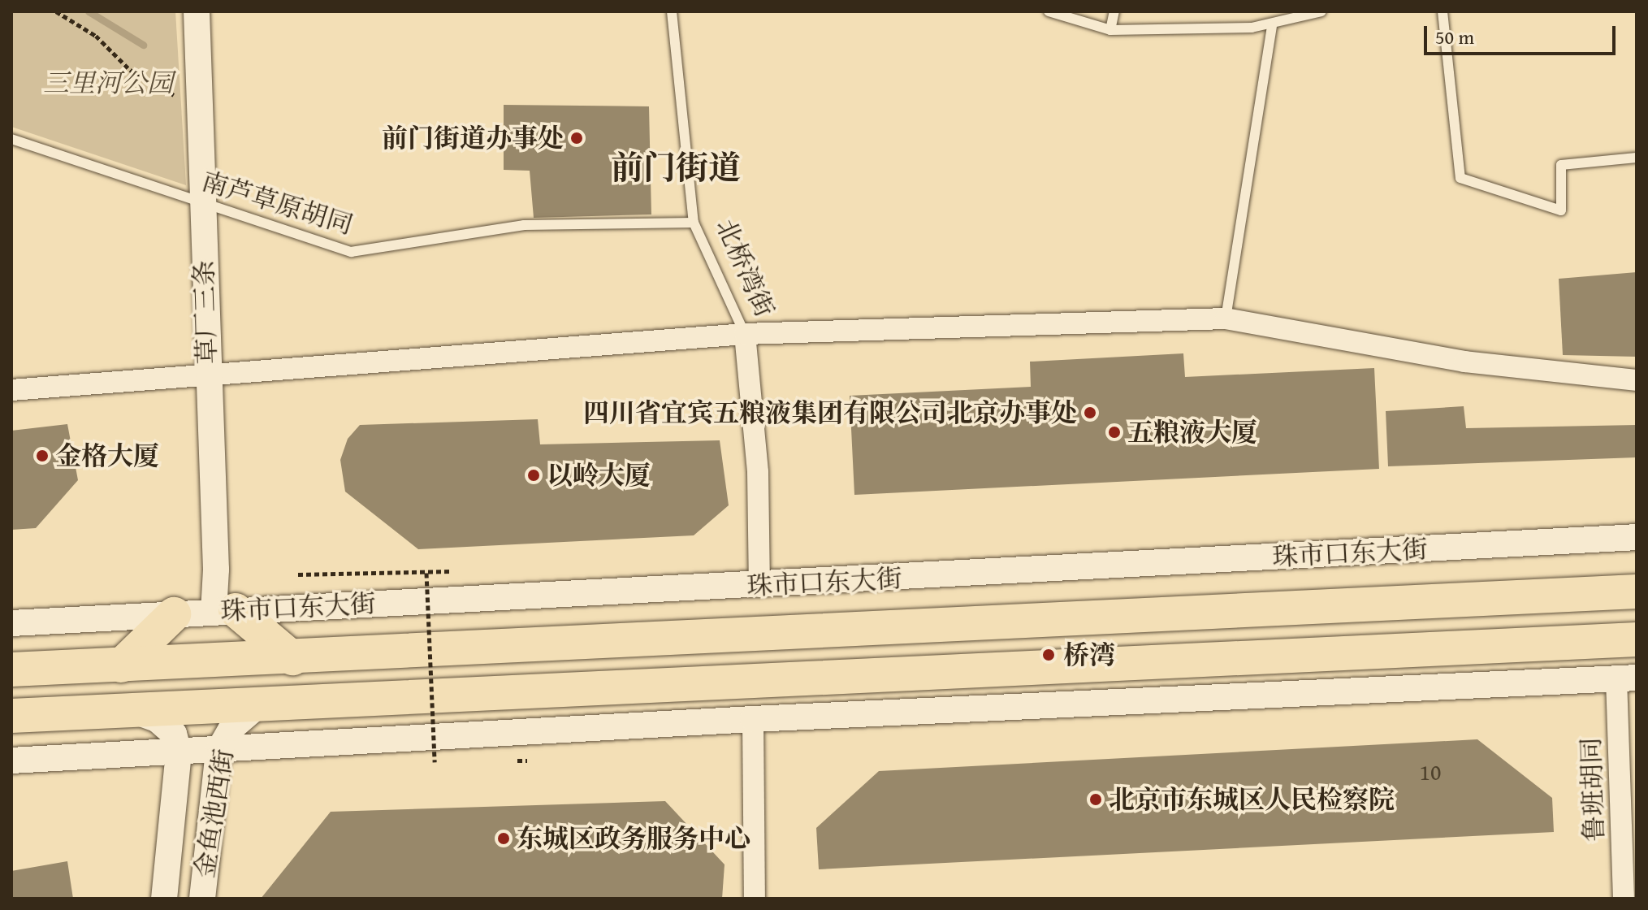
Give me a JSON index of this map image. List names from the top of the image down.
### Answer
{
  "streets": {
    "main road": ["珠市口东大街"],
    "street": [
      "北桥湾街",
      "草厂三条",
      "鲁班胡同",
      "金鱼池西街"
    ],
    "lane": ["南芦草原胡同"]
  },
  "crossings": [
    ["南芦草原胡同", "北桥湾街"],
    ["南芦草原胡同", "草厂三条"],
    ["北桥湾街", "珠市口东大街"],
    ["草厂三条", "珠市口东大街"]
  ],
  "districts": ["前门街道"],
  "parks": ["三里河公园"],
  "places": [
    "前门街道办事处",
    "四川省宜宾五粮液集团有限公司北京办事处",
    "五粮液大厦",
    "金格大厦",
    "以岭大厦",
    "桥湾",
    "北京市东城区人民检察院",
    "东城区政务服务中心"
  ],
  "house_numbers": ["10"],
  "scale_bar": "50 m"
}
